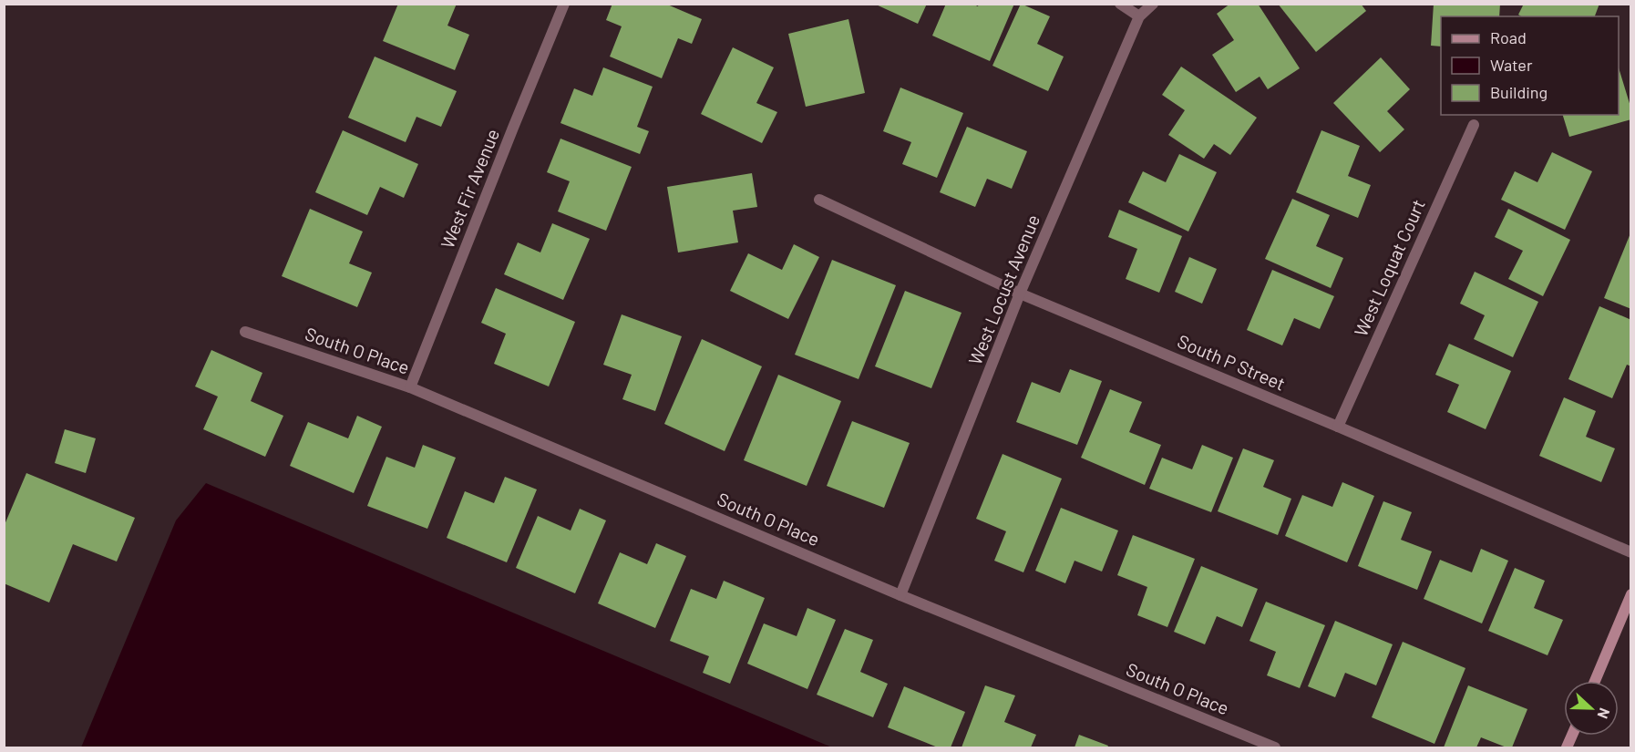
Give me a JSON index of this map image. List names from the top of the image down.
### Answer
{
  "streets": {
    "street": [
      "West Fir Avenue",
      "West Loquat Court",
      "West Locust Avenue",
      "South O Place",
      "South P Street"
    ]
  },
  "crossings": [
    ["West Fir Avenue", "South O Place"],
    ["West Loquat Court", "South P Street"],
    ["West Locust Avenue", "South O Place"],
    ["West Locust Avenue", "South P Street"]
  ],
  "legend": ["Road", "Water", "Building"],
  "north": "right"
}
